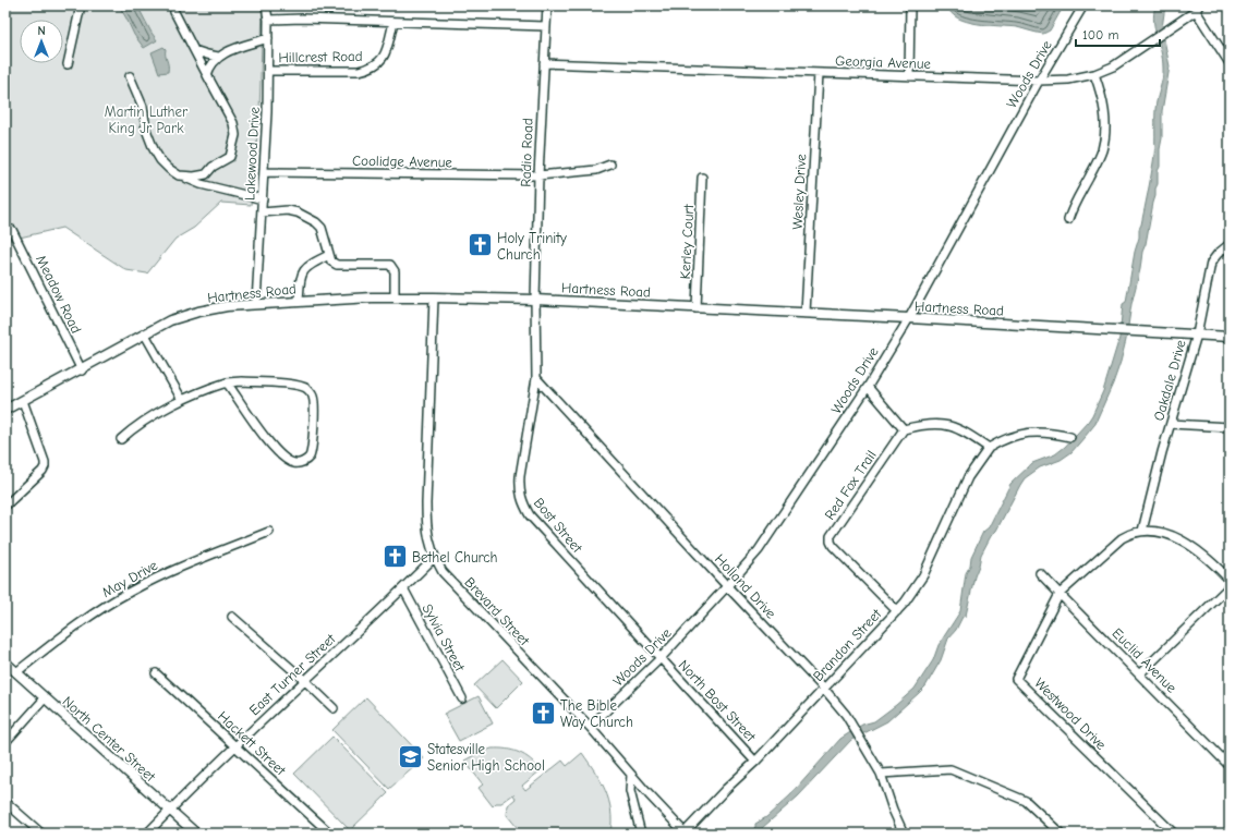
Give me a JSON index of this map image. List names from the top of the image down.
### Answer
{
  "streets": {
    "main road": ["Hartness Road", "North Center Street"],
    "street": [
      "Hillcrest Road",
      "Georgia Avenue",
      "Woods Drive",
      "Radio Road",
      "Lakewood Drive",
      "Coolidge Avenue",
      "Wesley Drive",
      "Kerley Court",
      "Meadow Road",
      "Oakdale Drive",
      "Red Fox Trail",
      "Bost Street",
      "May Drive",
      "Holland Drive",
      "Brevard Street",
      "Sylvia Street",
      "Brandon Street",
      "Euclid Avenue",
      "East Turner Street",
      "North Bost Street",
      "Westwood Drive",
      "Hackett Street"
    ]
  },
  "crossings": [
    ["Hillcrest Road", "Lakewood Drive"],
    ["Georgia Avenue", "Woods Drive"],
    ["Georgia Avenue", "Radio Road"],
    ["Georgia Avenue", "Wesley Drive"],
    ["Woods Drive", "Hartness Road"],
    ["Woods Drive", "Bost Street"],
    ["Woods Drive", "Holland Drive"],
    ["Woods Drive", "Brevard Street"],
    ["Woods Drive", "North Bost Street"],
    ["Radio Road", "Coolidge Avenue"],
    ["Radio Road", "Hartness Road"],
    ["Radio Road", "Bost Street"],
    ["Lakewood Drive", "Coolidge Avenue"],
    ["Lakewood Drive", "Hartness Road"],
    ["Wesley Drive", "Hartness Road"],
    ["Kerley Court", "Hartness Road"],
    ["Hartness Road", "Meadow Road"],
    ["Hartness Road", "Oakdale Drive"],
    ["Hartness Road", "Bost Street"],
    ["Hartness Road", "Brevard Street"],
    ["Red Fox Trail", "Brandon Street"],
    ["Bost Street", "Holland Drive"],
    ["Bost Street", "North Bost Street"],
    ["May Drive", "North Center Street"],
    ["Holland Drive", "Brandon Street"],
    ["Brevard Street", "Brandon Street"],
    ["Brevard Street", "East Turner Street"],
    ["Sylvia Street", "East Turner Street"],
    ["Brandon Street", "North Bost Street"],
    ["Euclid Avenue", "Westwood Drive"],
    ["East Turner Street", "North Center Street"],
    ["East Turner Street", "Hackett Street"]
  ],
  "parks": ["Martin Luther King Jr Park"],
  "places": {
    "church": ["Holy Trinity Church", "Bethel Church", "The Bible Way Church"],
    "school or university": ["Statesville Senior High School"]
  },
  "scale_bar": "100 m",
  "north": "top"
}
